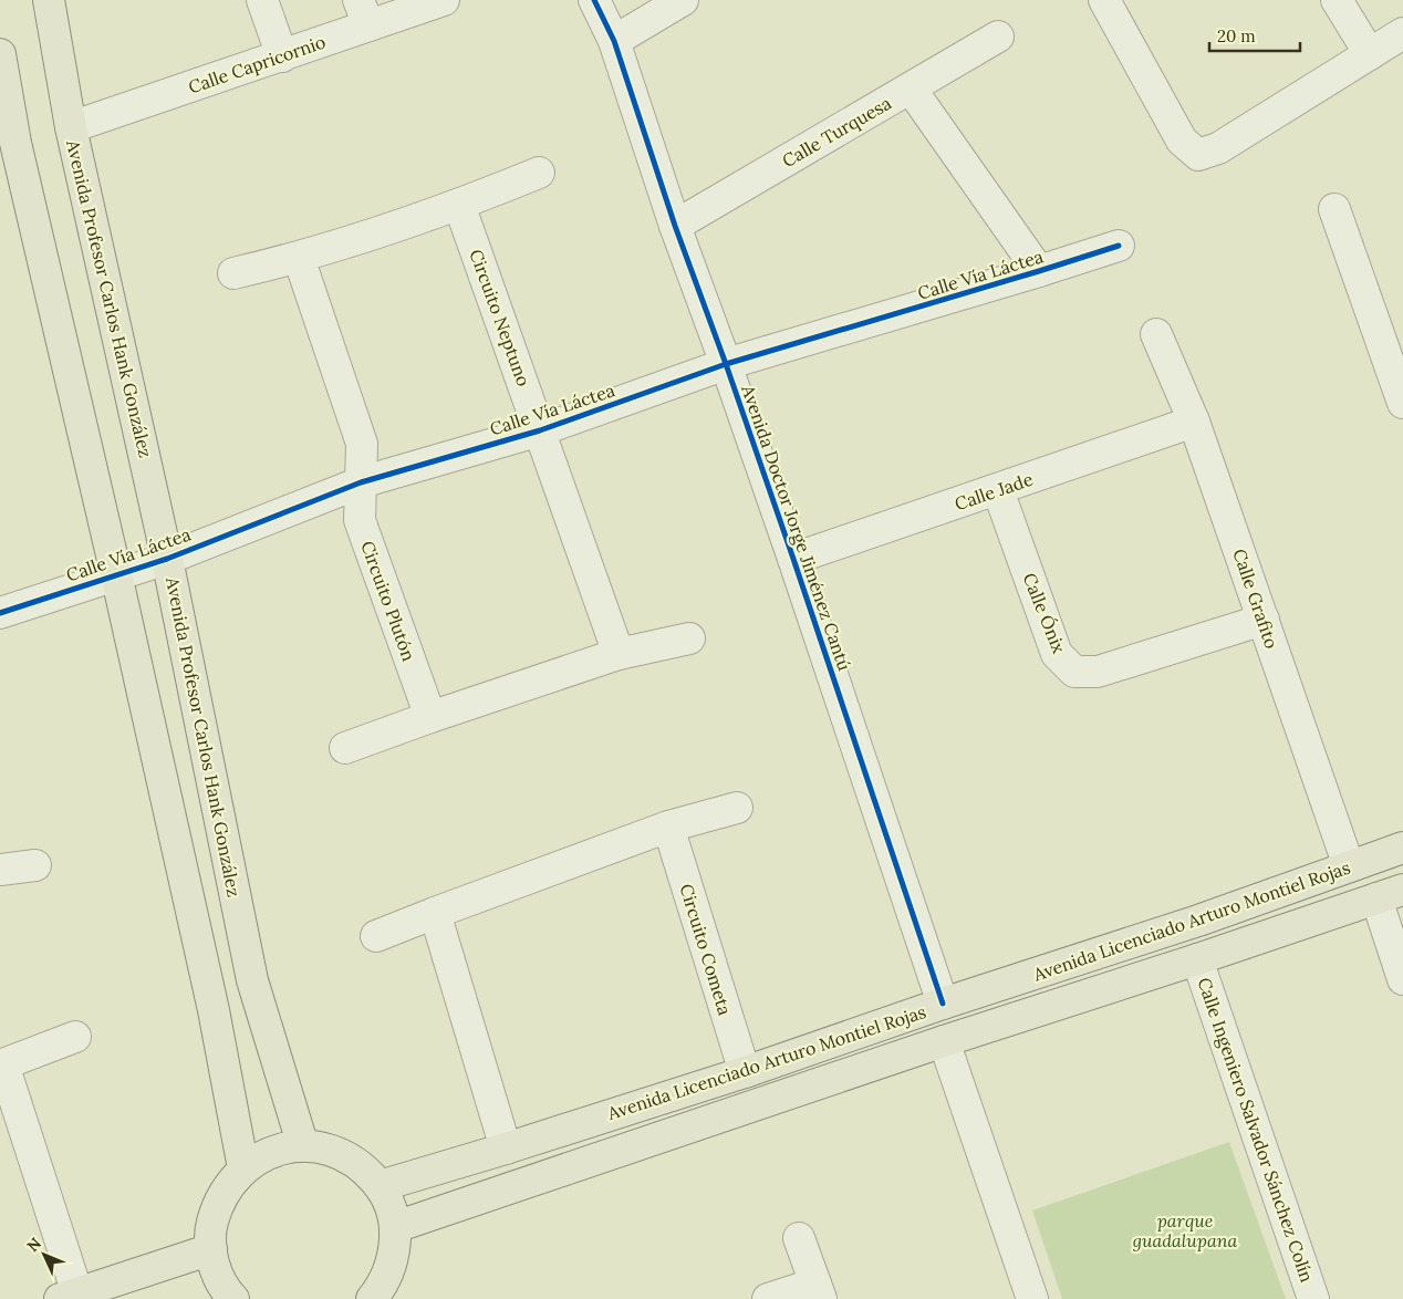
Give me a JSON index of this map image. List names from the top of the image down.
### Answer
{
  "streets": {
    "main road": ["Avenida Profesor Carlos Hank González", "Avenida Licenciado Arturo Montiel Rojas"],
    "street": [
      "Calle Capricornio",
      "Calle Turquesa",
      "Calle Vía Láctea",
      "Circuito Neptuno",
      "Calle Jade",
      "Avenida Doctor Jorge Jiménez Cantú",
      "Calle Grafito",
      "Circuito Plutón",
      "Calle Ónix",
      "Circuito Cometa",
      "Calle Ingeniero Salvador Sánchez Colín"
    ]
  },
  "crossings": [
    ["Calle Capricornio", "Avenida Profesor Carlos Hank González"],
    ["Calle Turquesa", "Avenida Doctor Jorge Jiménez Cantú"],
    ["Calle Vía Láctea", "Avenida Profesor Carlos Hank González"],
    ["Calle Vía Láctea", "Circuito Neptuno"],
    ["Calle Vía Láctea", "Avenida Doctor Jorge Jiménez Cantú"],
    ["Calle Vía Láctea", "Circuito Plutón"],
    ["Calle Jade", "Avenida Doctor Jorge Jiménez Cantú"],
    ["Calle Jade", "Calle Grafito"],
    ["Calle Jade", "Calle Ónix"],
    ["Avenida Doctor Jorge Jiménez Cantú", "Avenida Licenciado Arturo Montiel Rojas"],
    ["Calle Grafito", "Calle Ónix"],
    ["Calle Grafito", "Avenida Licenciado Arturo Montiel Rojas"],
    ["Avenida Licenciado Arturo Montiel Rojas", "Circuito Cometa"],
    ["Avenida Licenciado Arturo Montiel Rojas", "Calle Ingeniero Salvador Sánchez Colín"]
  ],
  "parks": ["parque guadalupana"],
  "scale_bar": "20 m",
  "north": "top left"
}
